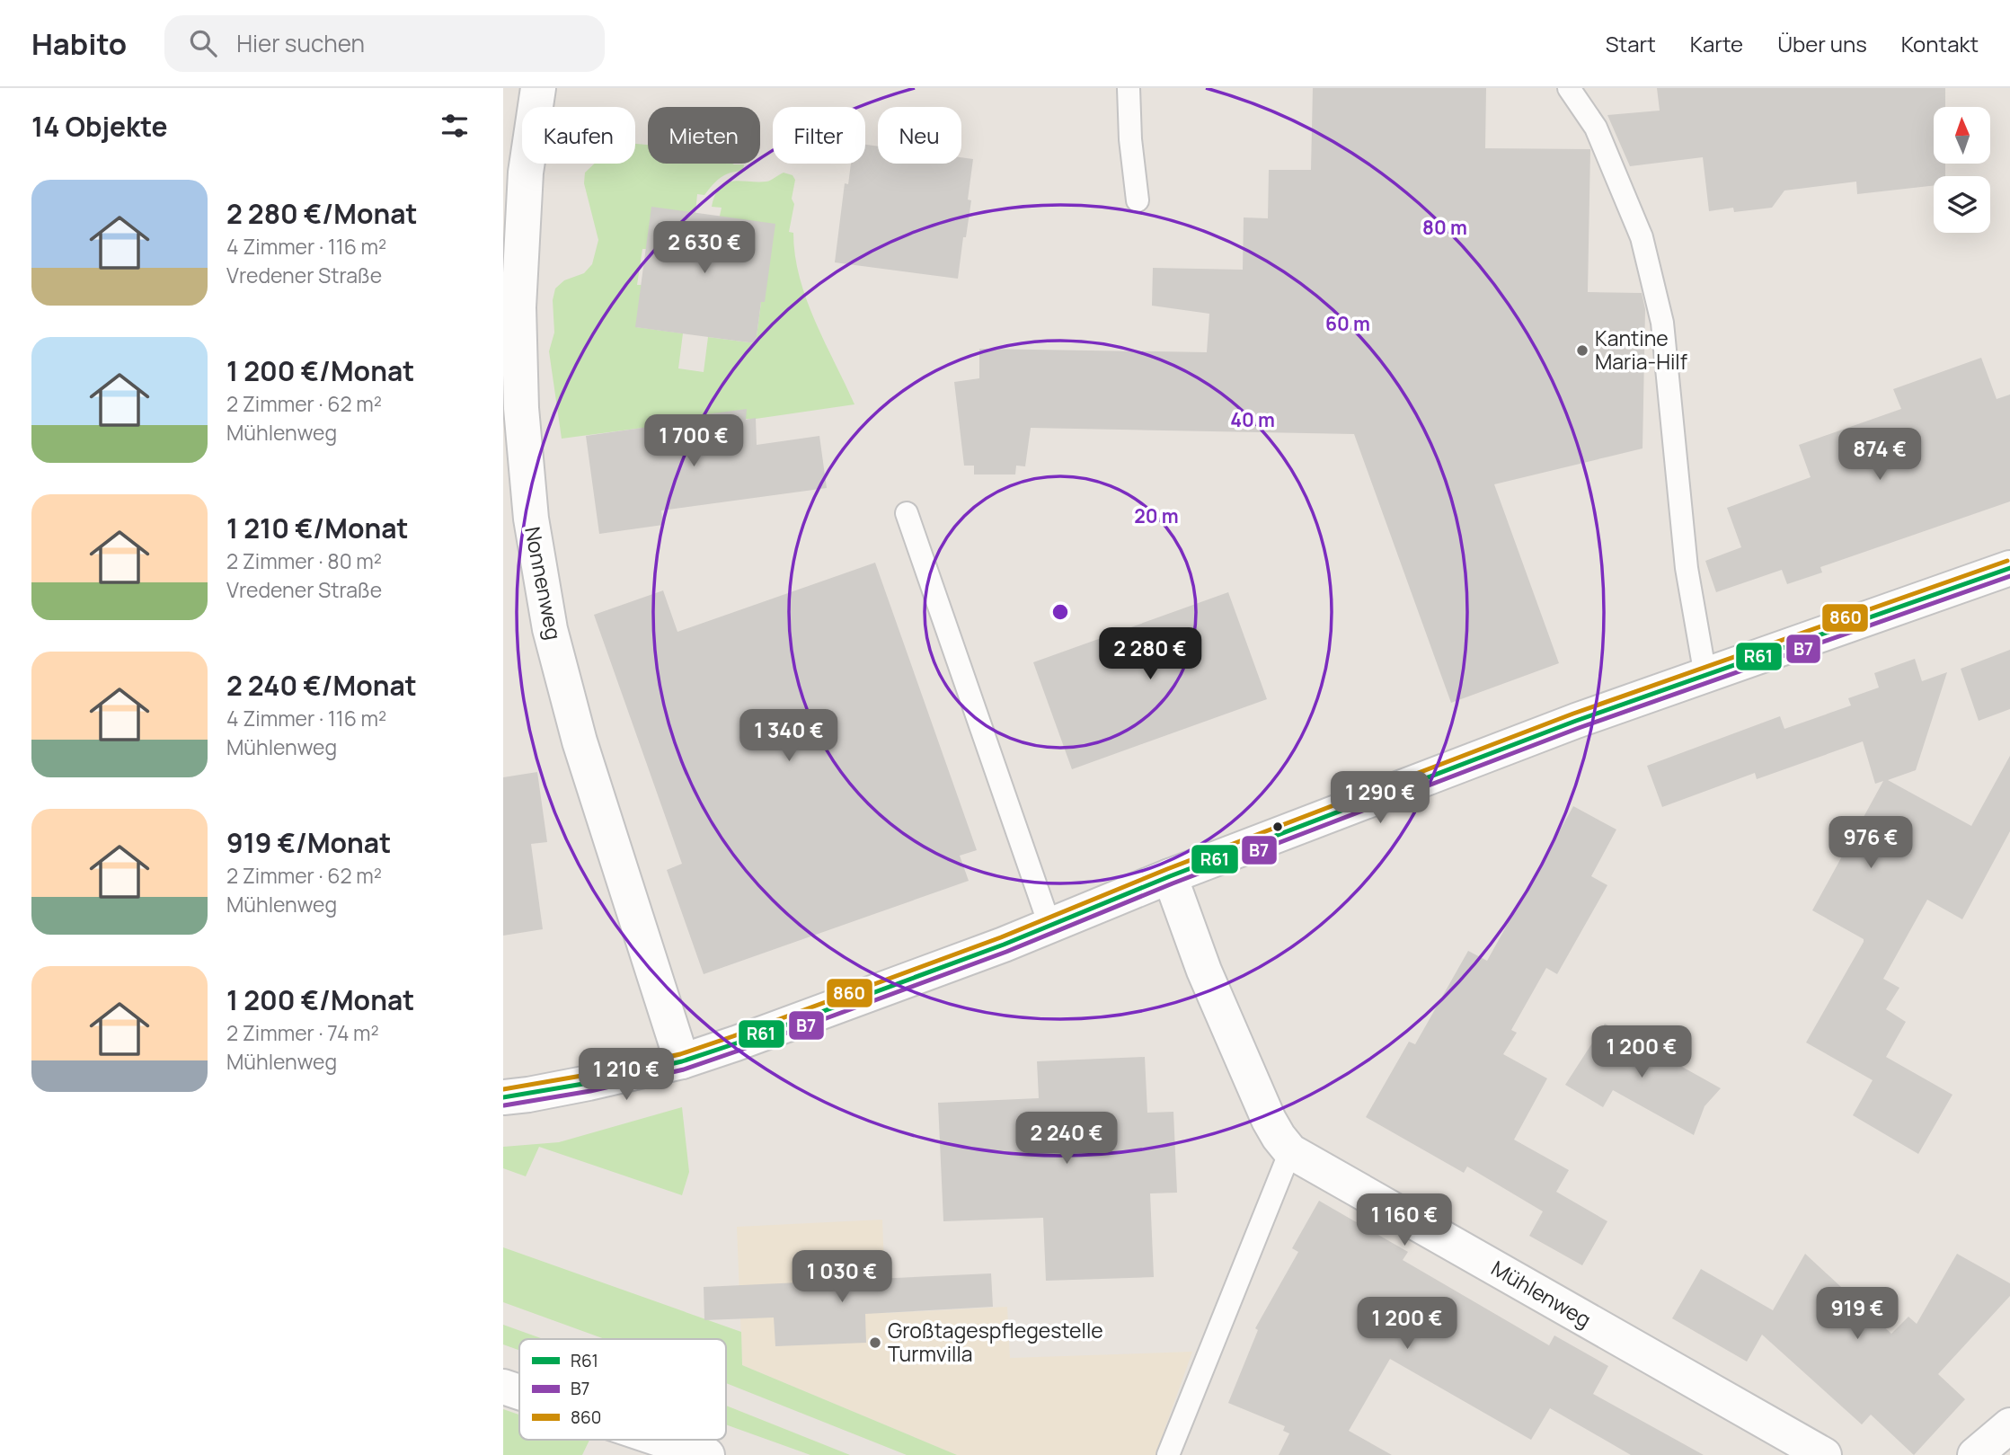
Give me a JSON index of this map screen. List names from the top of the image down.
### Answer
{
  "streets": {
    "street": ["Nonnenweg", "Mühlenweg"]
  },
  "places": ["Kantine Maria-Hilf", "Großtagespflegestelle Turmvilla"],
  "lines": ["transit line 860", "transit line R61", "transit line B7"],
  "legend": ["R61", "B7", "860"],
  "north": "top",
  "page": {
    "header": "Habito",
    "search": "Hier suchen",
    "nav": [
      "Start",
      "Karte",
      "Über uns",
      "Kontakt"
    ],
    "heading": "14 Objekte",
    "chip": [
      "Kaufen",
      "Mieten",
      "Filter",
      "Neu"
    ],
    "list": [
      {
        "name": "2 280 €/Monat",
        "note": "4 Zimmer · 116 m² · Vredener Straße"
      },
      {
        "name": "1 200 €/Monat",
        "note": "2 Zimmer · 62 m² · Mühlenweg"
      },
      {
        "name": "1 210 €/Monat",
        "note": "2 Zimmer · 80 m² · Vredener Straße"
      },
      {
        "name": "2 240 €/Monat",
        "note": "4 Zimmer · 116 m² · Mühlenweg"
      },
      {
        "name": "919 €/Monat",
        "note": "2 Zimmer · 62 m² · Mühlenweg"
      },
      {
        "name": "1 200 €/Monat",
        "note": "2 Zimmer · 74 m² · Mühlenweg"
      }
    ],
    "price": [
      "2 630 €",
      "1 700 €",
      "874 €",
      "2 280 €",
      "1 340 €",
      "1 290 €",
      "976 €",
      "1 200 €",
      "1 210 €",
      "2 240 €",
      "1 160 €",
      "1 030 €",
      "919 €",
      "1 200 €"
    ]
  },
  "rings": [
    "80 m",
    "60 m",
    "40 m",
    "20 m"
  ]
}
